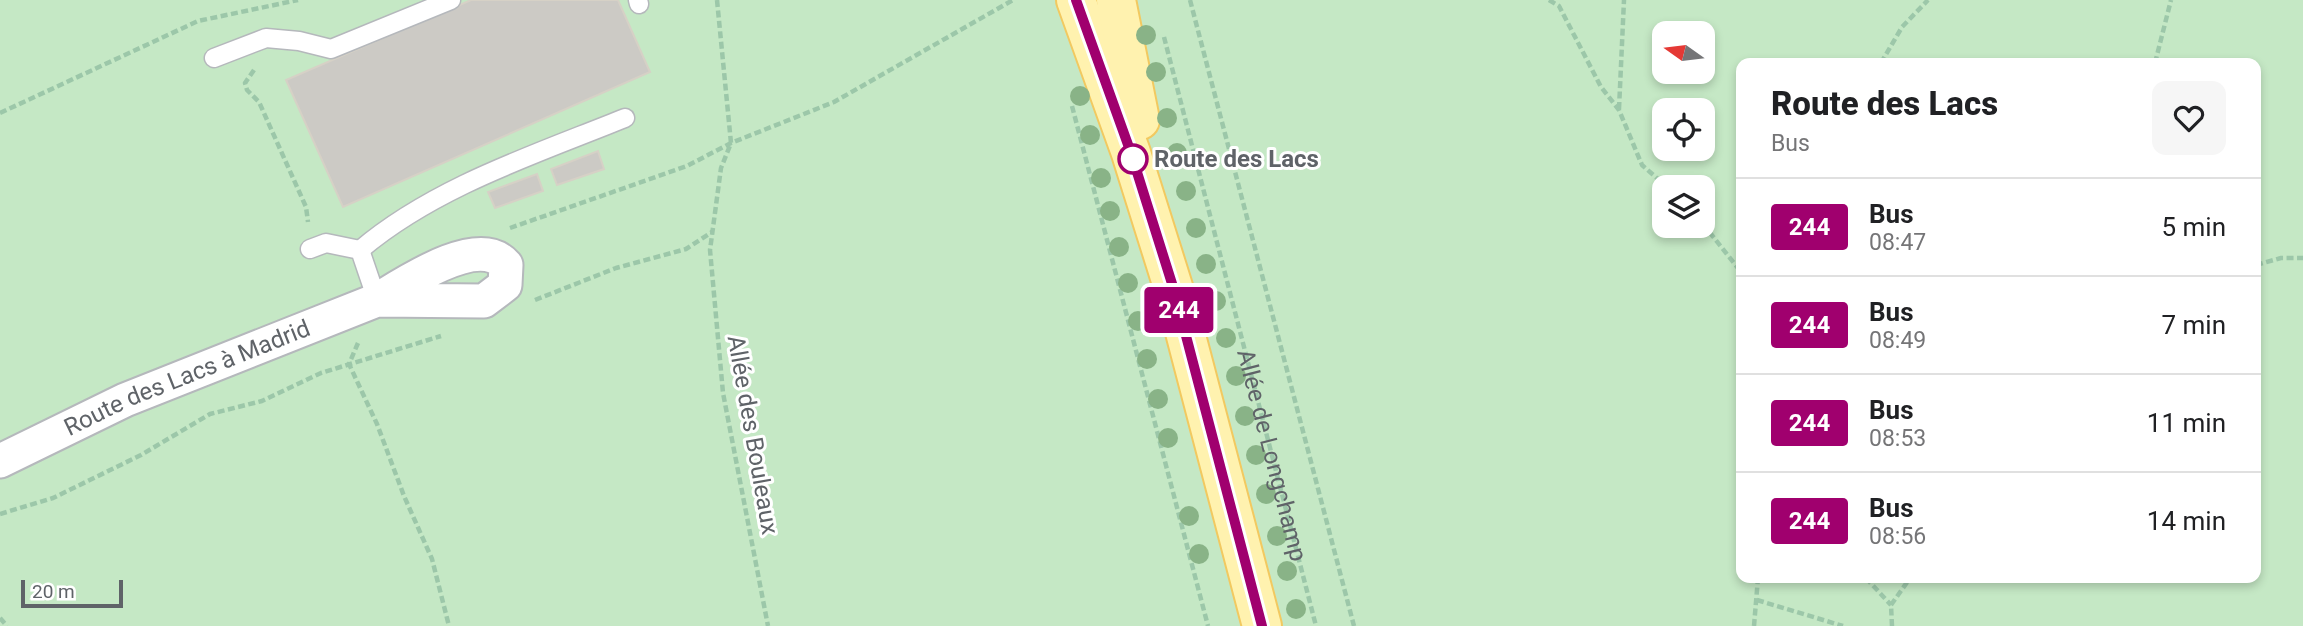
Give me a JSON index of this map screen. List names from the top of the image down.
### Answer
{
  "streets": {
    "street": ["Route des Lacs à Madrid"],
    "path": ["Allée des Bouleaux", "Allée de Longchamp"]
  },
  "places": ["Route des Lacs"],
  "lines": ["bus line 244"],
  "scale_bar": "20 m",
  "north": "left",
  "page": {
    "on_map": "244",
    "heading": ["Route des Lacs", "Bus"],
    "list": [
      {
        "mark": "244",
        "name": "Bus",
        "note": "08:47",
        "value": "5 min"
      },
      {
        "mark": "244",
        "name": "Bus",
        "note": "08:49",
        "value": "7 min"
      },
      {
        "mark": "244",
        "name": "Bus",
        "note": "08:53",
        "value": "11 min"
      },
      {
        "mark": "244",
        "name": "Bus",
        "note": "08:56",
        "value": "14 min"
      }
    ],
    "scale": "20 m"
  }
}
